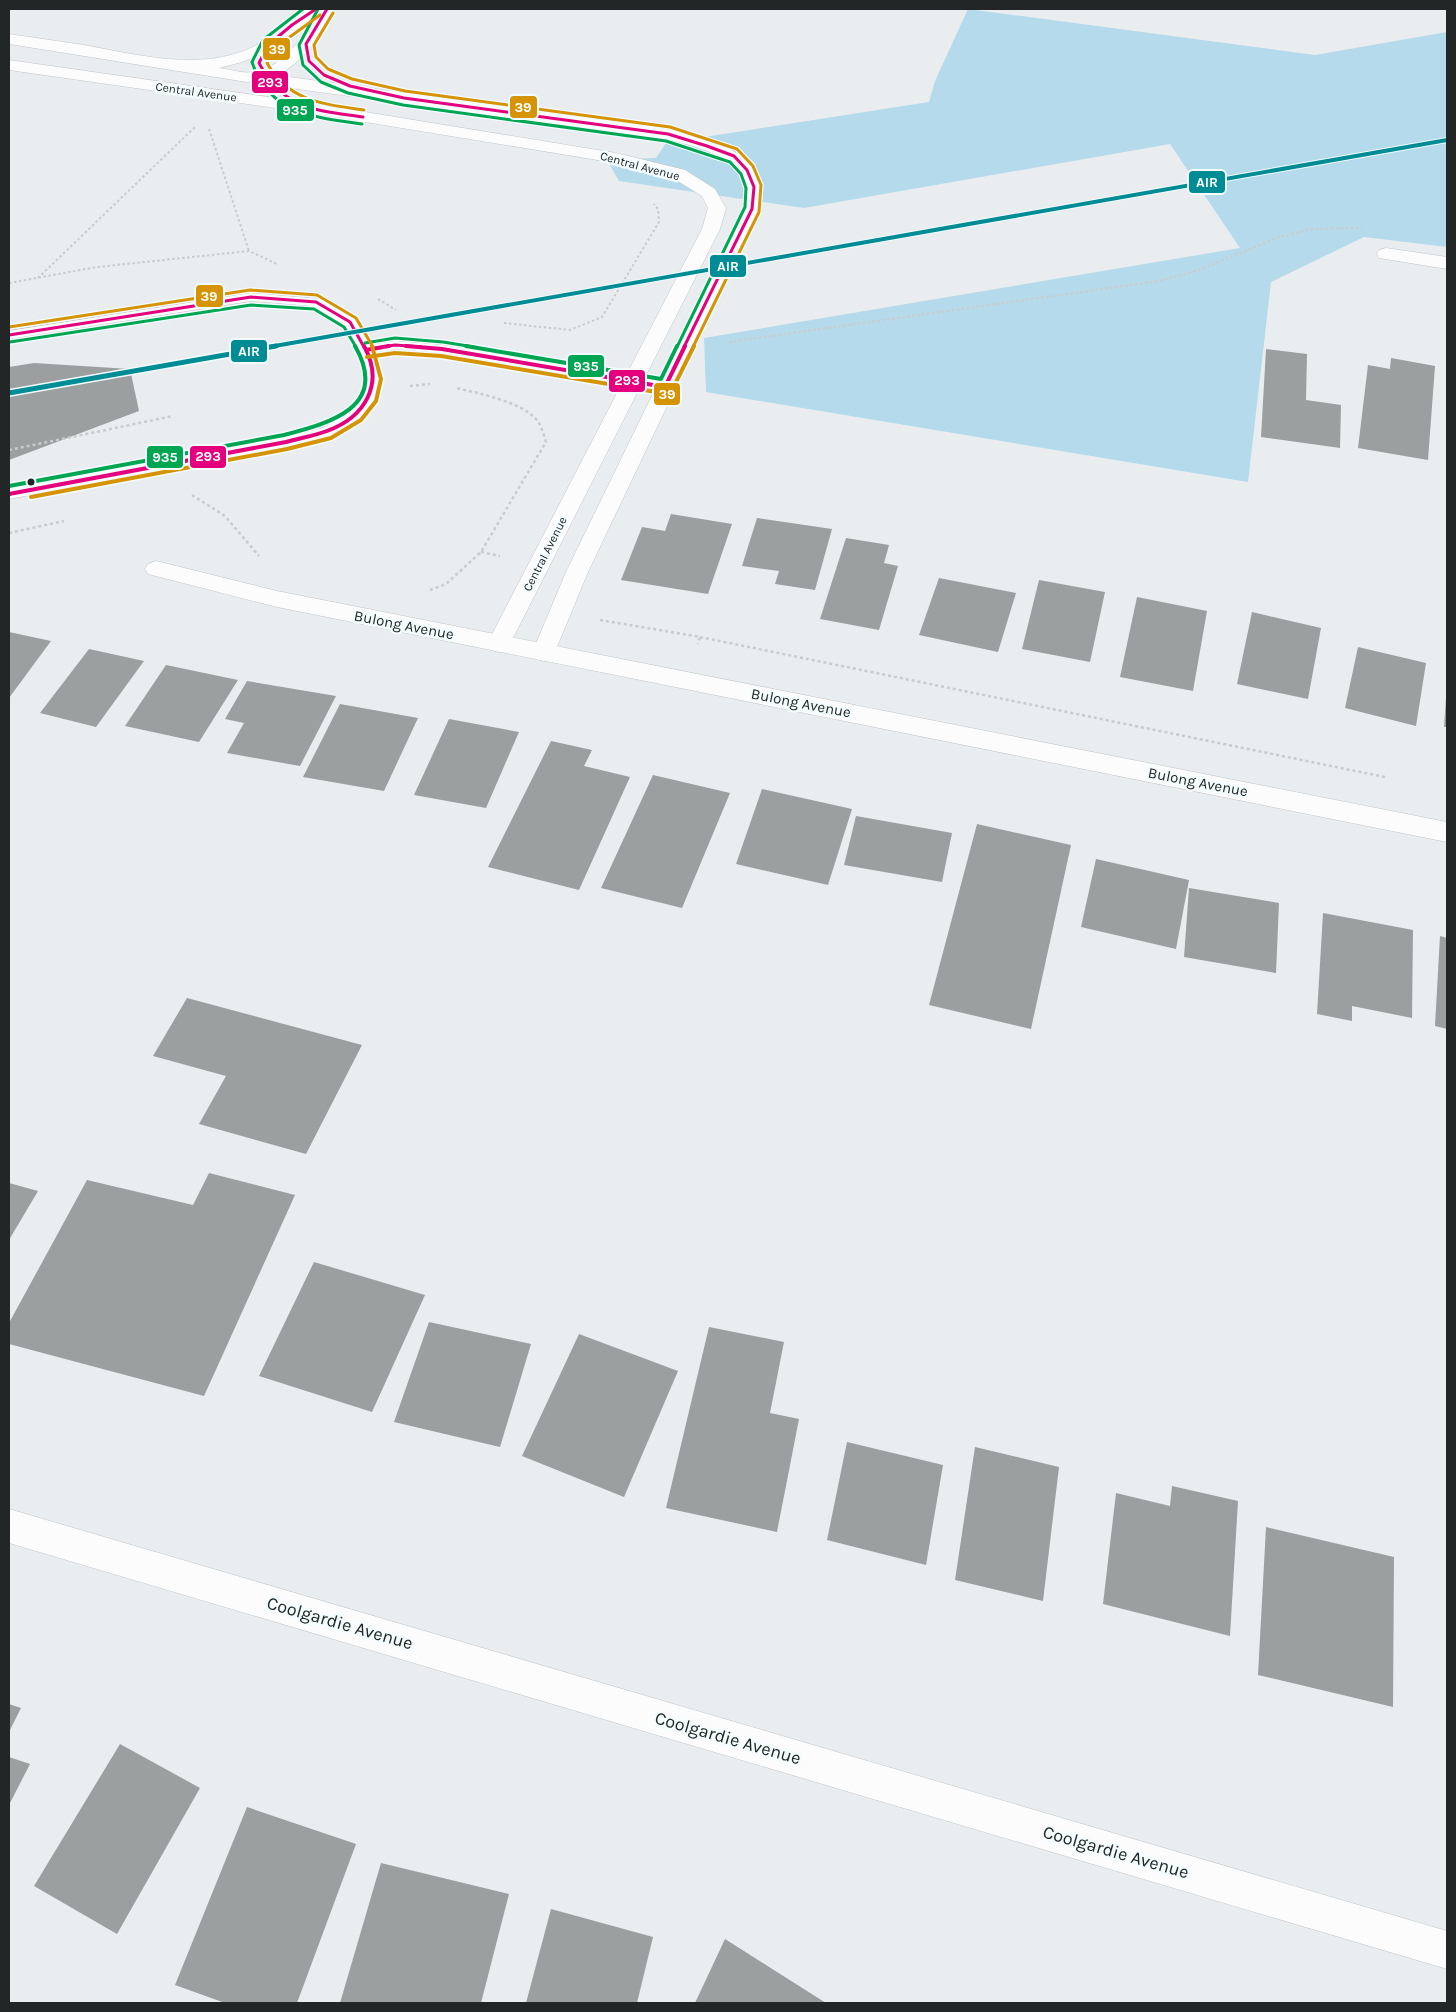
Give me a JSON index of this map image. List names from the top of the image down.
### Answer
{
  "streets": {
    "street": ["Central Avenue", "Bulong Avenue", "Coolgardie Avenue"]
  },
  "crossings": [
    ["Central Avenue", "Bulong Avenue"]
  ],
  "lines": [
    "transit line 293",
    "transit line 935",
    "transit line 39",
    "transit line AIR"
  ]
}
